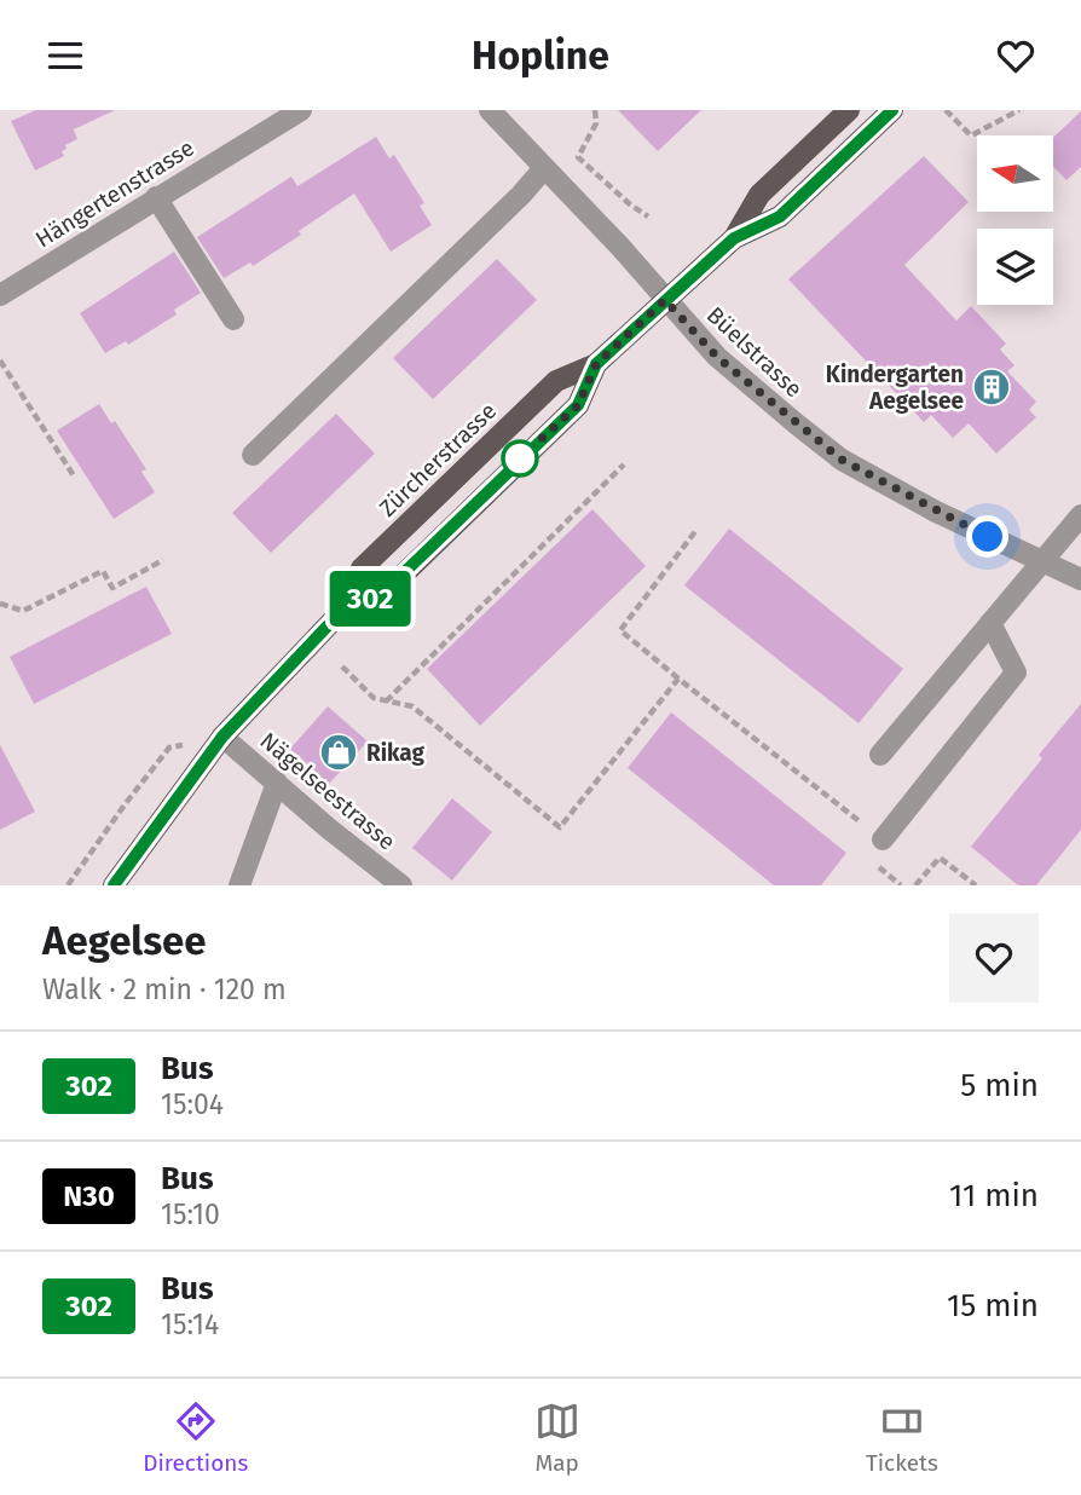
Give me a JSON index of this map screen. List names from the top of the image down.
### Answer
{
  "streets": {
    "main road": ["Zürcherstrasse"],
    "street": ["Hängertenstrasse", "Büelstrasse", "Nägelseestrasse"]
  },
  "crossings": [
    ["Büelstrasse", "Zürcherstrasse"],
    ["Zürcherstrasse", "Nägelseestrasse"]
  ],
  "places": {
    "building": ["Kindergarten Aegelsee"],
    "shop": ["Rikag"]
  },
  "lines": ["bus line 302"],
  "north": "left",
  "page": {
    "header": "Hopline",
    "on_map": "302",
    "heading": ["Aegelsee", "Walk · 2 min · 120 m"],
    "list": [
      {
        "mark": "302",
        "name": "Bus",
        "note": "15:04",
        "value": "5 min"
      },
      {
        "mark": "N30",
        "name": "Bus",
        "note": "15:10",
        "value": "11 min"
      },
      {
        "mark": "302",
        "name": "Bus",
        "note": "15:14",
        "value": "15 min"
      }
    ],
    "tabs": ["Directions", "Map", "Tickets"]
  }
}
